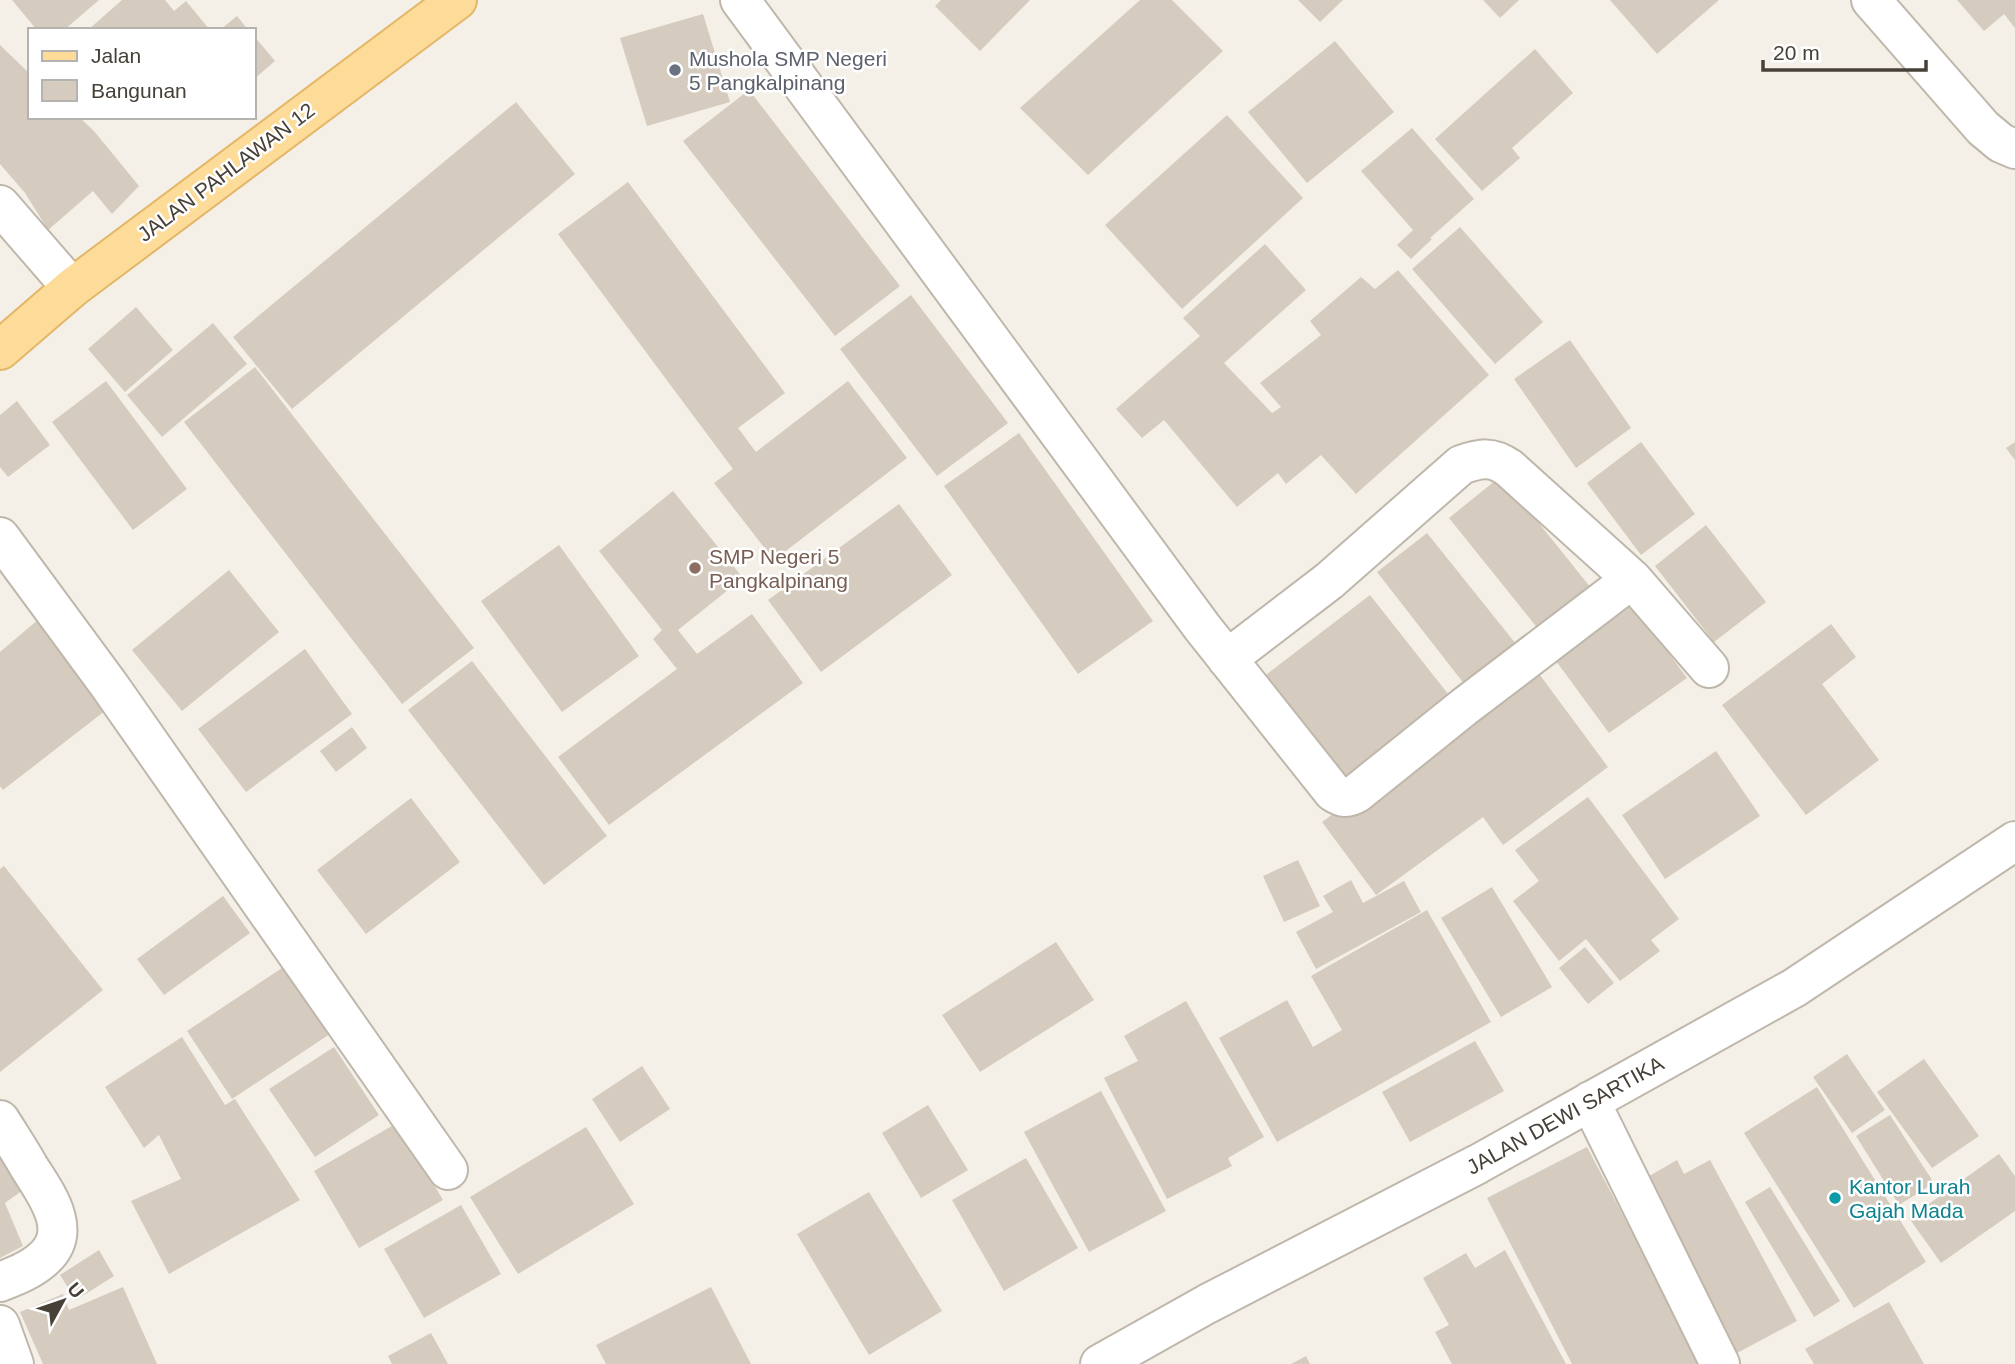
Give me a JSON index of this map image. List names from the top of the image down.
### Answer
{
  "streets": {
    "main road": ["JALAN PAHLAWAN 12"],
    "street": ["JALAN DEWI SARTIKA"]
  },
  "places": ["Mushola SMP Negeri 5 Pangkalpinang", "SMP Negeri 5 Pangkalpinang", "Kantor Lurah Gajah Mada"],
  "legend": ["Jalan", "Bangunan"],
  "scale_bar": "20 m",
  "north": "top right"
}
